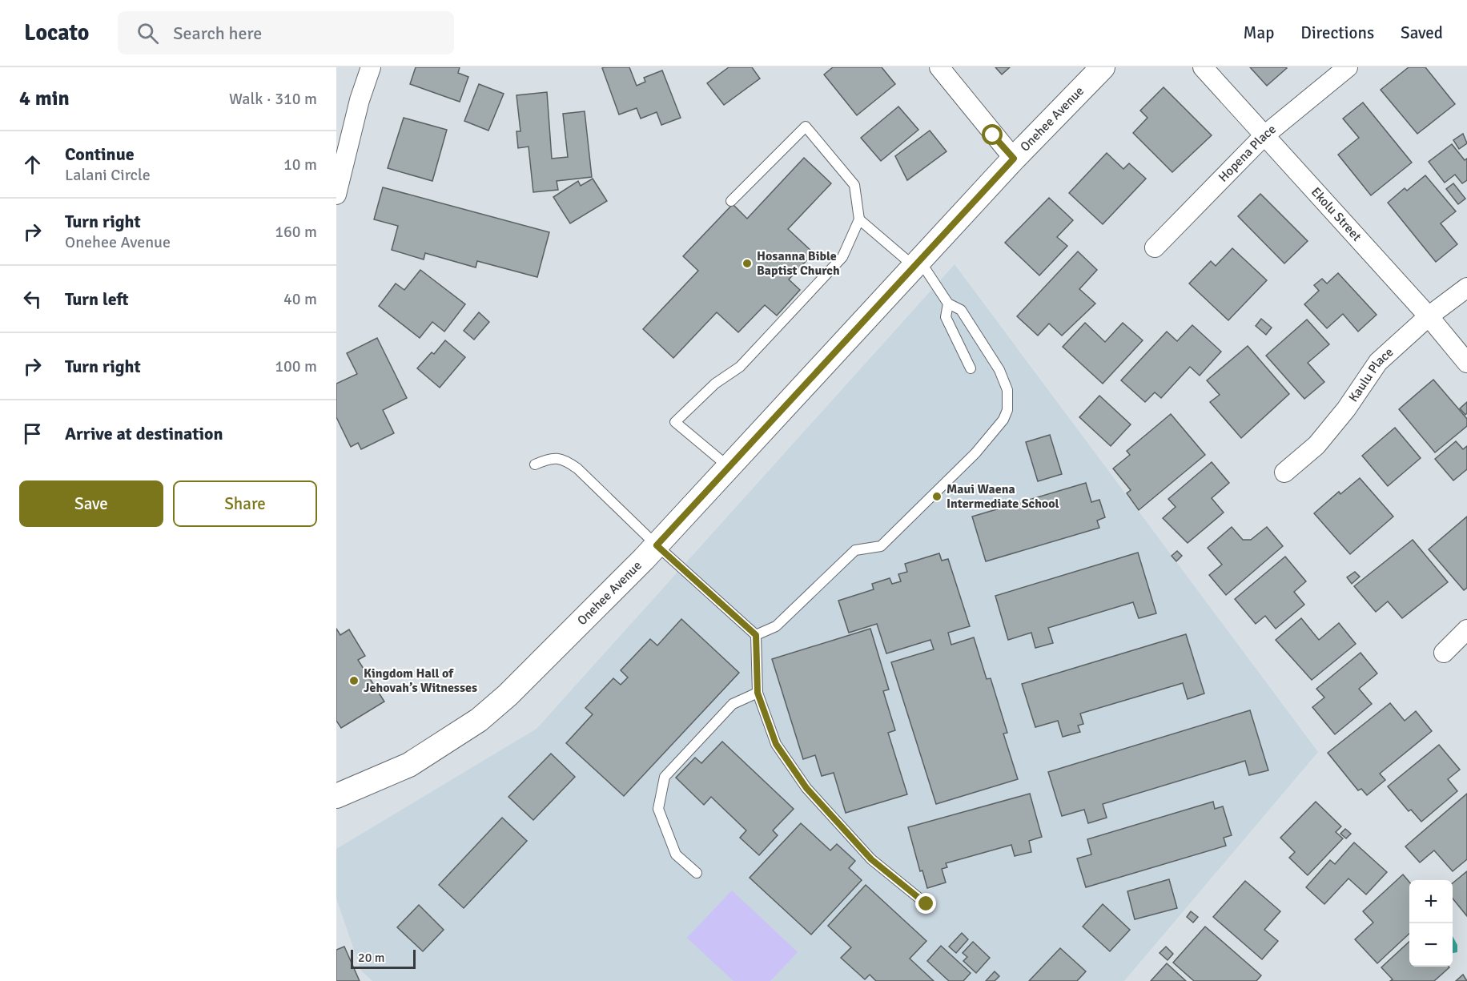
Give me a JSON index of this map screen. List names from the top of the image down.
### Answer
{
  "streets": {
    "street": [
      "Onehee Avenue",
      "Hopena Place",
      "Ekolu Street",
      "Kaulu Place"
    ]
  },
  "crossings": [
    ["Hopena Place", "Ekolu Street"],
    ["Ekolu Street", "Kaulu Place"]
  ],
  "places": ["Hosanna Bible Baptist Church", "Maui Waena Intermediate School", "Kingdom Hall of Jehovah’s Witnesses"],
  "scale_bar": "20 m",
  "page": {
    "header": "Locato",
    "search": "Search here",
    "nav": ["Map", "Directions", "Saved"],
    "heading": ["4 min", "Walk · 310 m"],
    "list": [
      ["Continue", "Lalani Circle", "10 m"],
      ["Turn right", "Onehee Avenue", "160 m"],
      ["Turn left", "40 m"],
      ["Turn right", "100 m"],
      "Arrive at destination"
    ],
    "buttons": ["Save", "Share"],
    "map_buttons": ["+", "−"],
    "scale": "20 m"
  }
}
